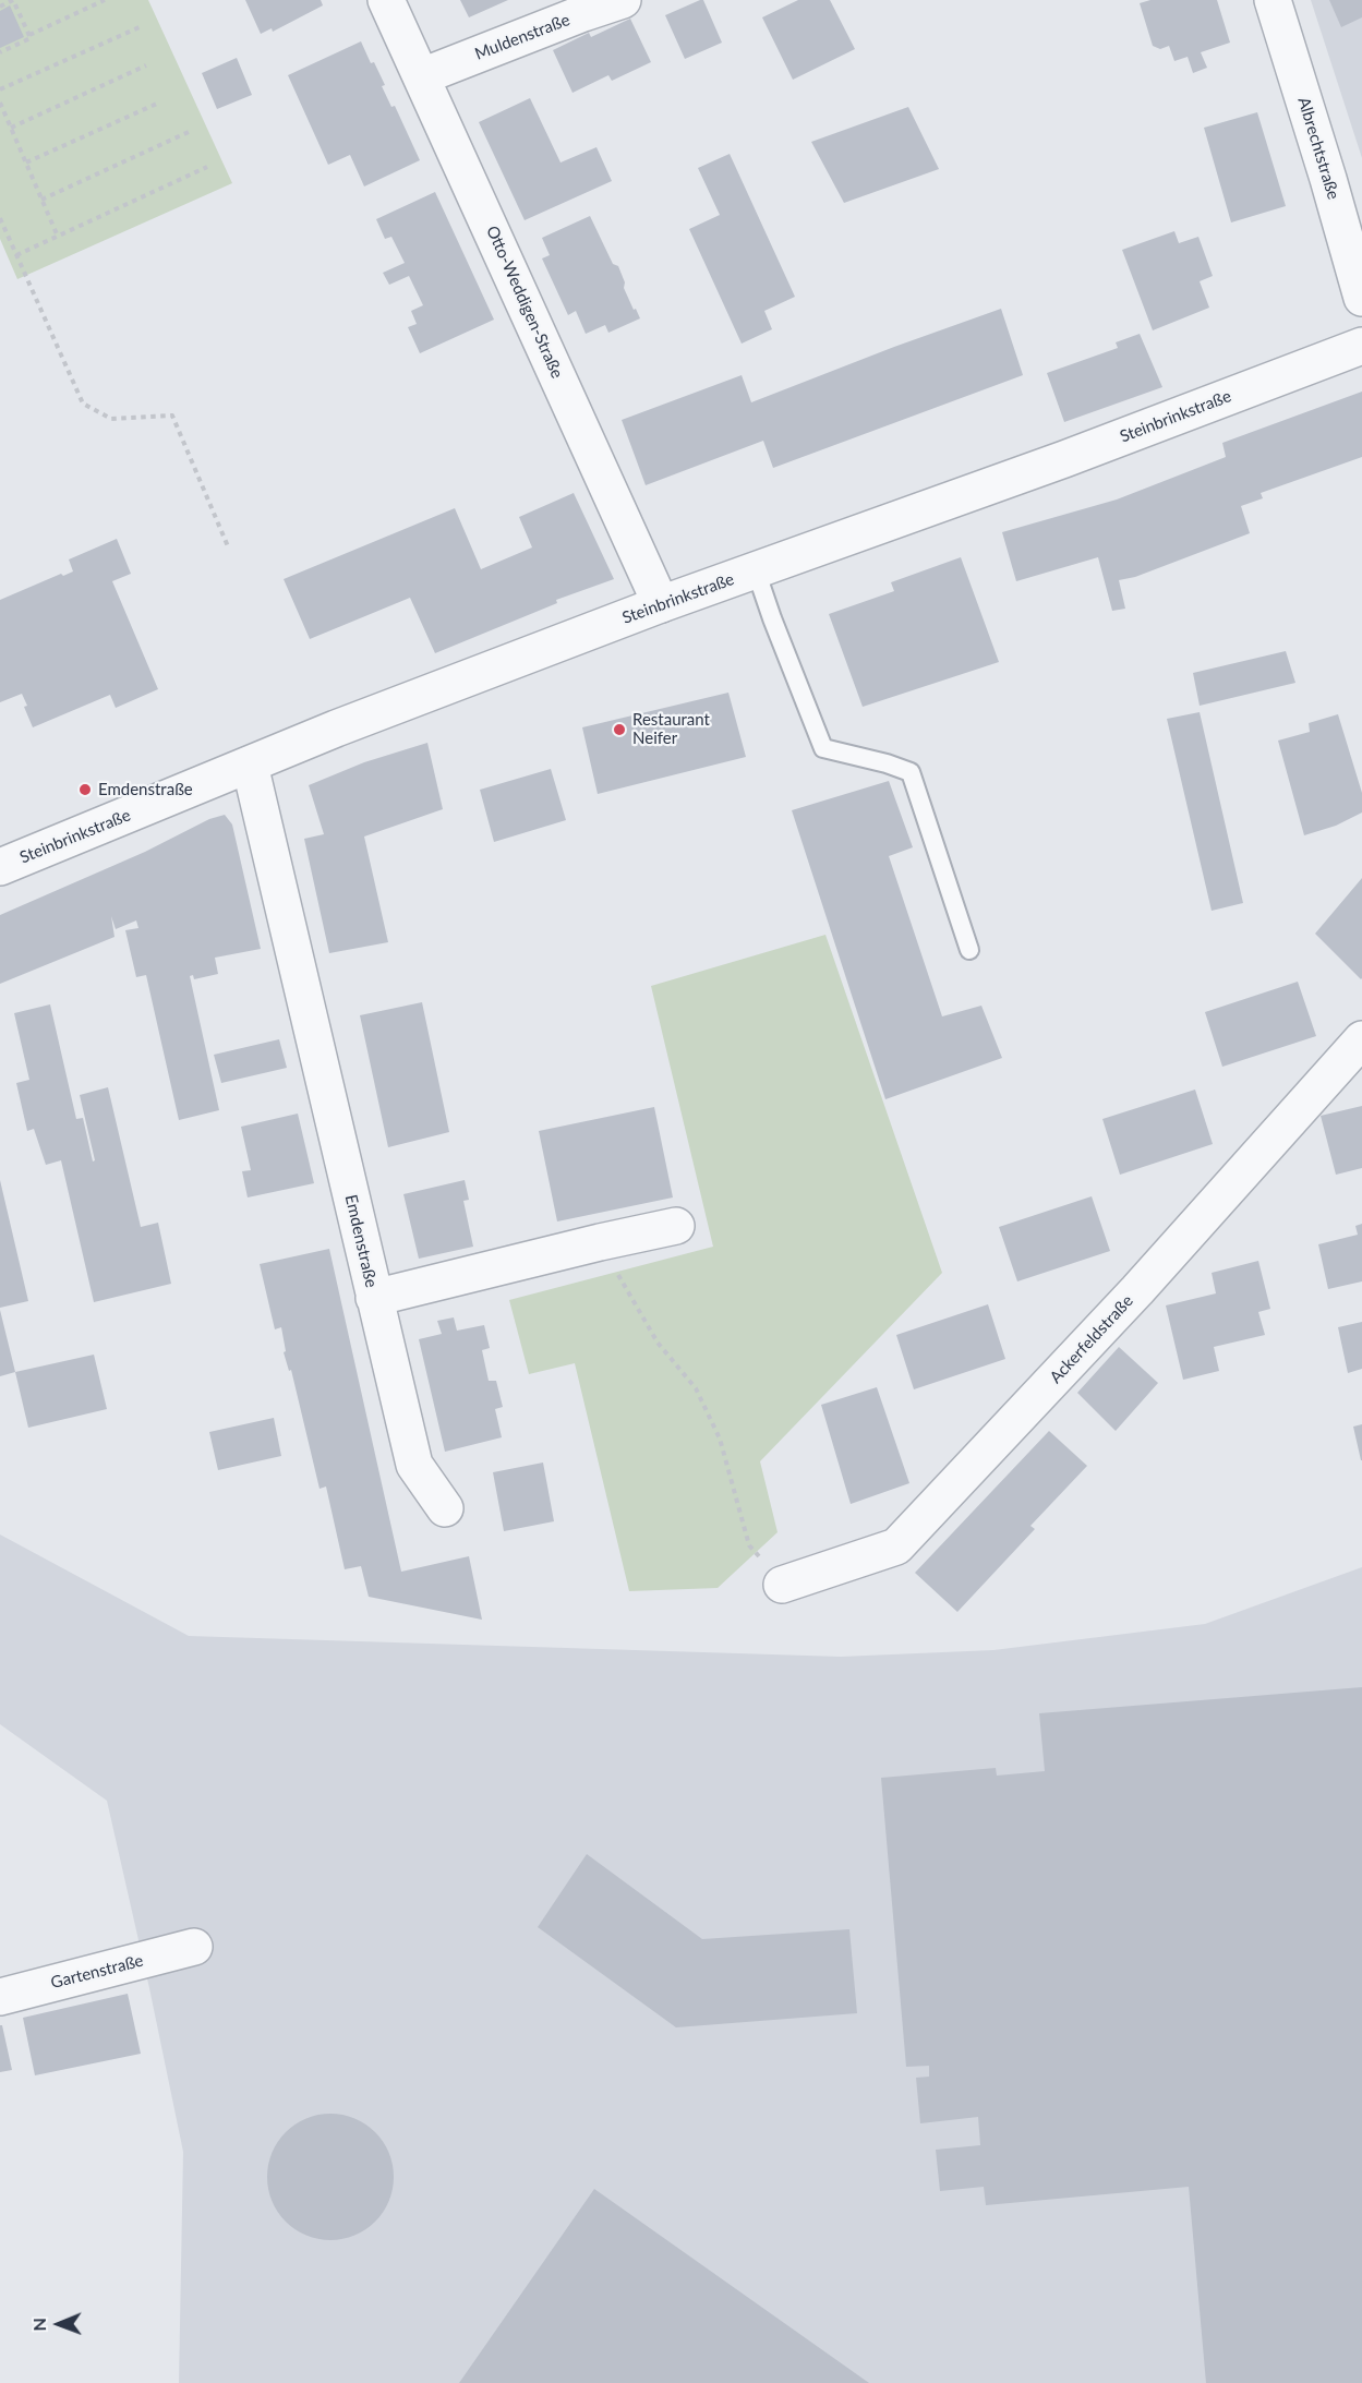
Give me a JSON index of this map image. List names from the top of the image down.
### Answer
{
  "streets": {
    "street": [
      "Muldenstraße",
      "Albrechtstraße",
      "Otto-Weddigen-Straße",
      "Steinbrinkstraße",
      "Emdenstraße",
      "Ackerfeldstraße",
      "Gartenstraße"
    ]
  },
  "crossings": [
    ["Muldenstraße", "Otto-Weddigen-Straße"],
    ["Otto-Weddigen-Straße", "Steinbrinkstraße"],
    ["Steinbrinkstraße", "Emdenstraße"]
  ],
  "places": ["Restaurant Neifer", "Emdenstraße"],
  "north": "left"
}
